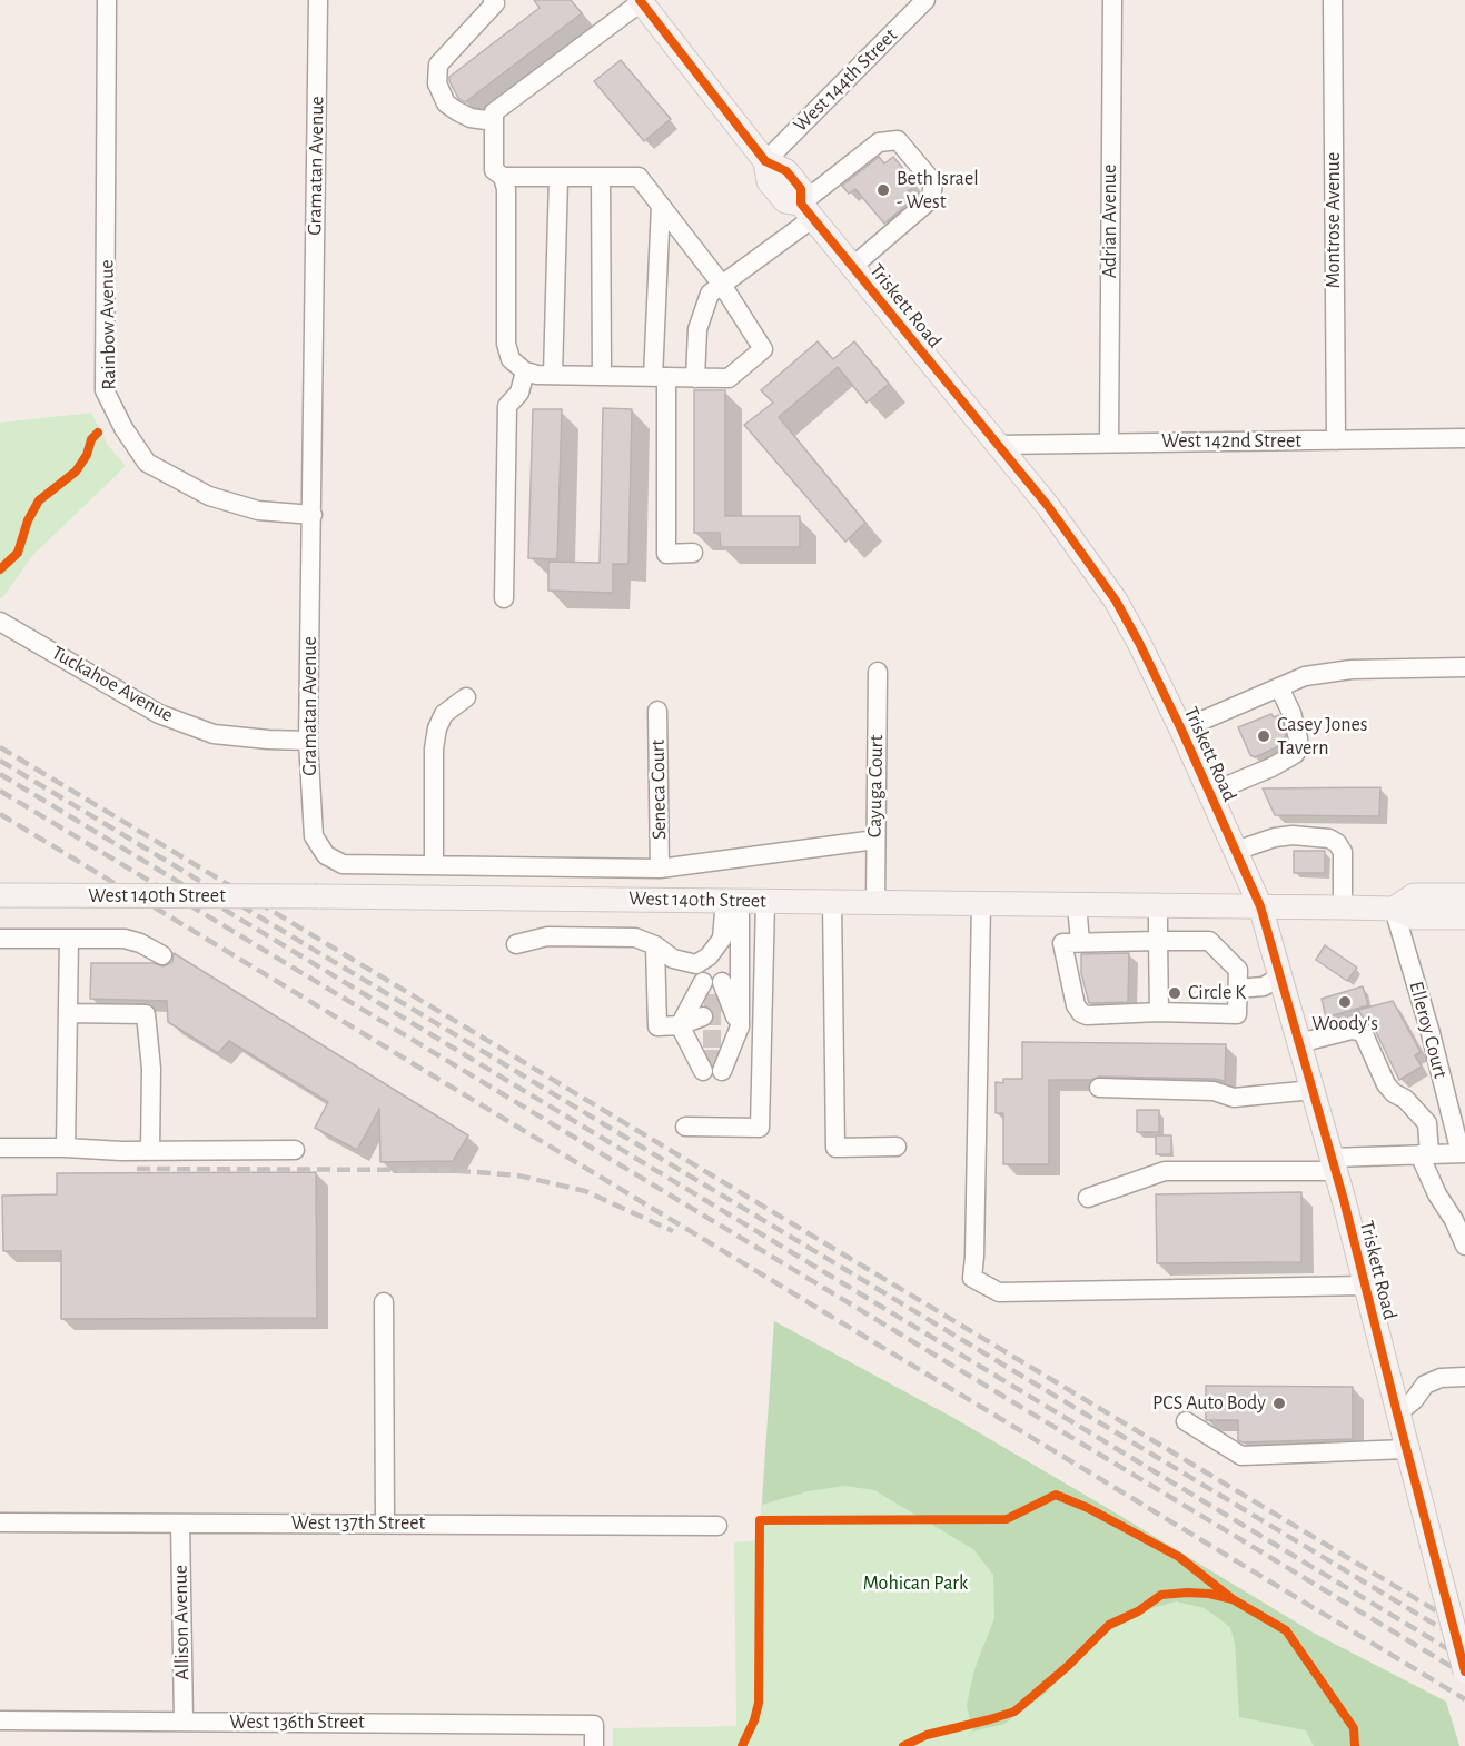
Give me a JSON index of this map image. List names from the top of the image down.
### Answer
{
  "streets": {
    "main road": ["Triskett Road", "West 140th Street"],
    "street": [
      "West 144th Street",
      "Gramatan Avenue",
      "Montrose Avenue",
      "Adrian Avenue",
      "Rainbow Avenue",
      "West 142nd Street",
      "Tuckahoe Avenue",
      "Cayuga Court",
      "Seneca Court",
      "Elleroy Court",
      "West 137th Street",
      "Allison Avenue",
      "West 136th Street"
    ]
  },
  "crossings": [
    ["West 144th Street", "Triskett Road"],
    ["Gramatan Avenue", "Rainbow Avenue"],
    ["Gramatan Avenue", "Tuckahoe Avenue"],
    ["Gramatan Avenue", "Cayuga Court"],
    ["Gramatan Avenue", "Seneca Court"],
    ["Montrose Avenue", "West 142nd Street"],
    ["Adrian Avenue", "West 142nd Street"],
    ["Triskett Road", "West 142nd Street"],
    ["Triskett Road", "West 140th Street"],
    ["Cayuga Court", "West 140th Street"],
    ["West 140th Street", "Elleroy Court"],
    ["West 137th Street", "Allison Avenue"],
    ["Allison Avenue", "West 136th Street"]
  ],
  "parks": ["Mohican Park"],
  "places": [
    "Beth Israel - West",
    "Casey Jones Tavern",
    "Circle K",
    "Woody's",
    "PCS Auto Body"
  ]
}
